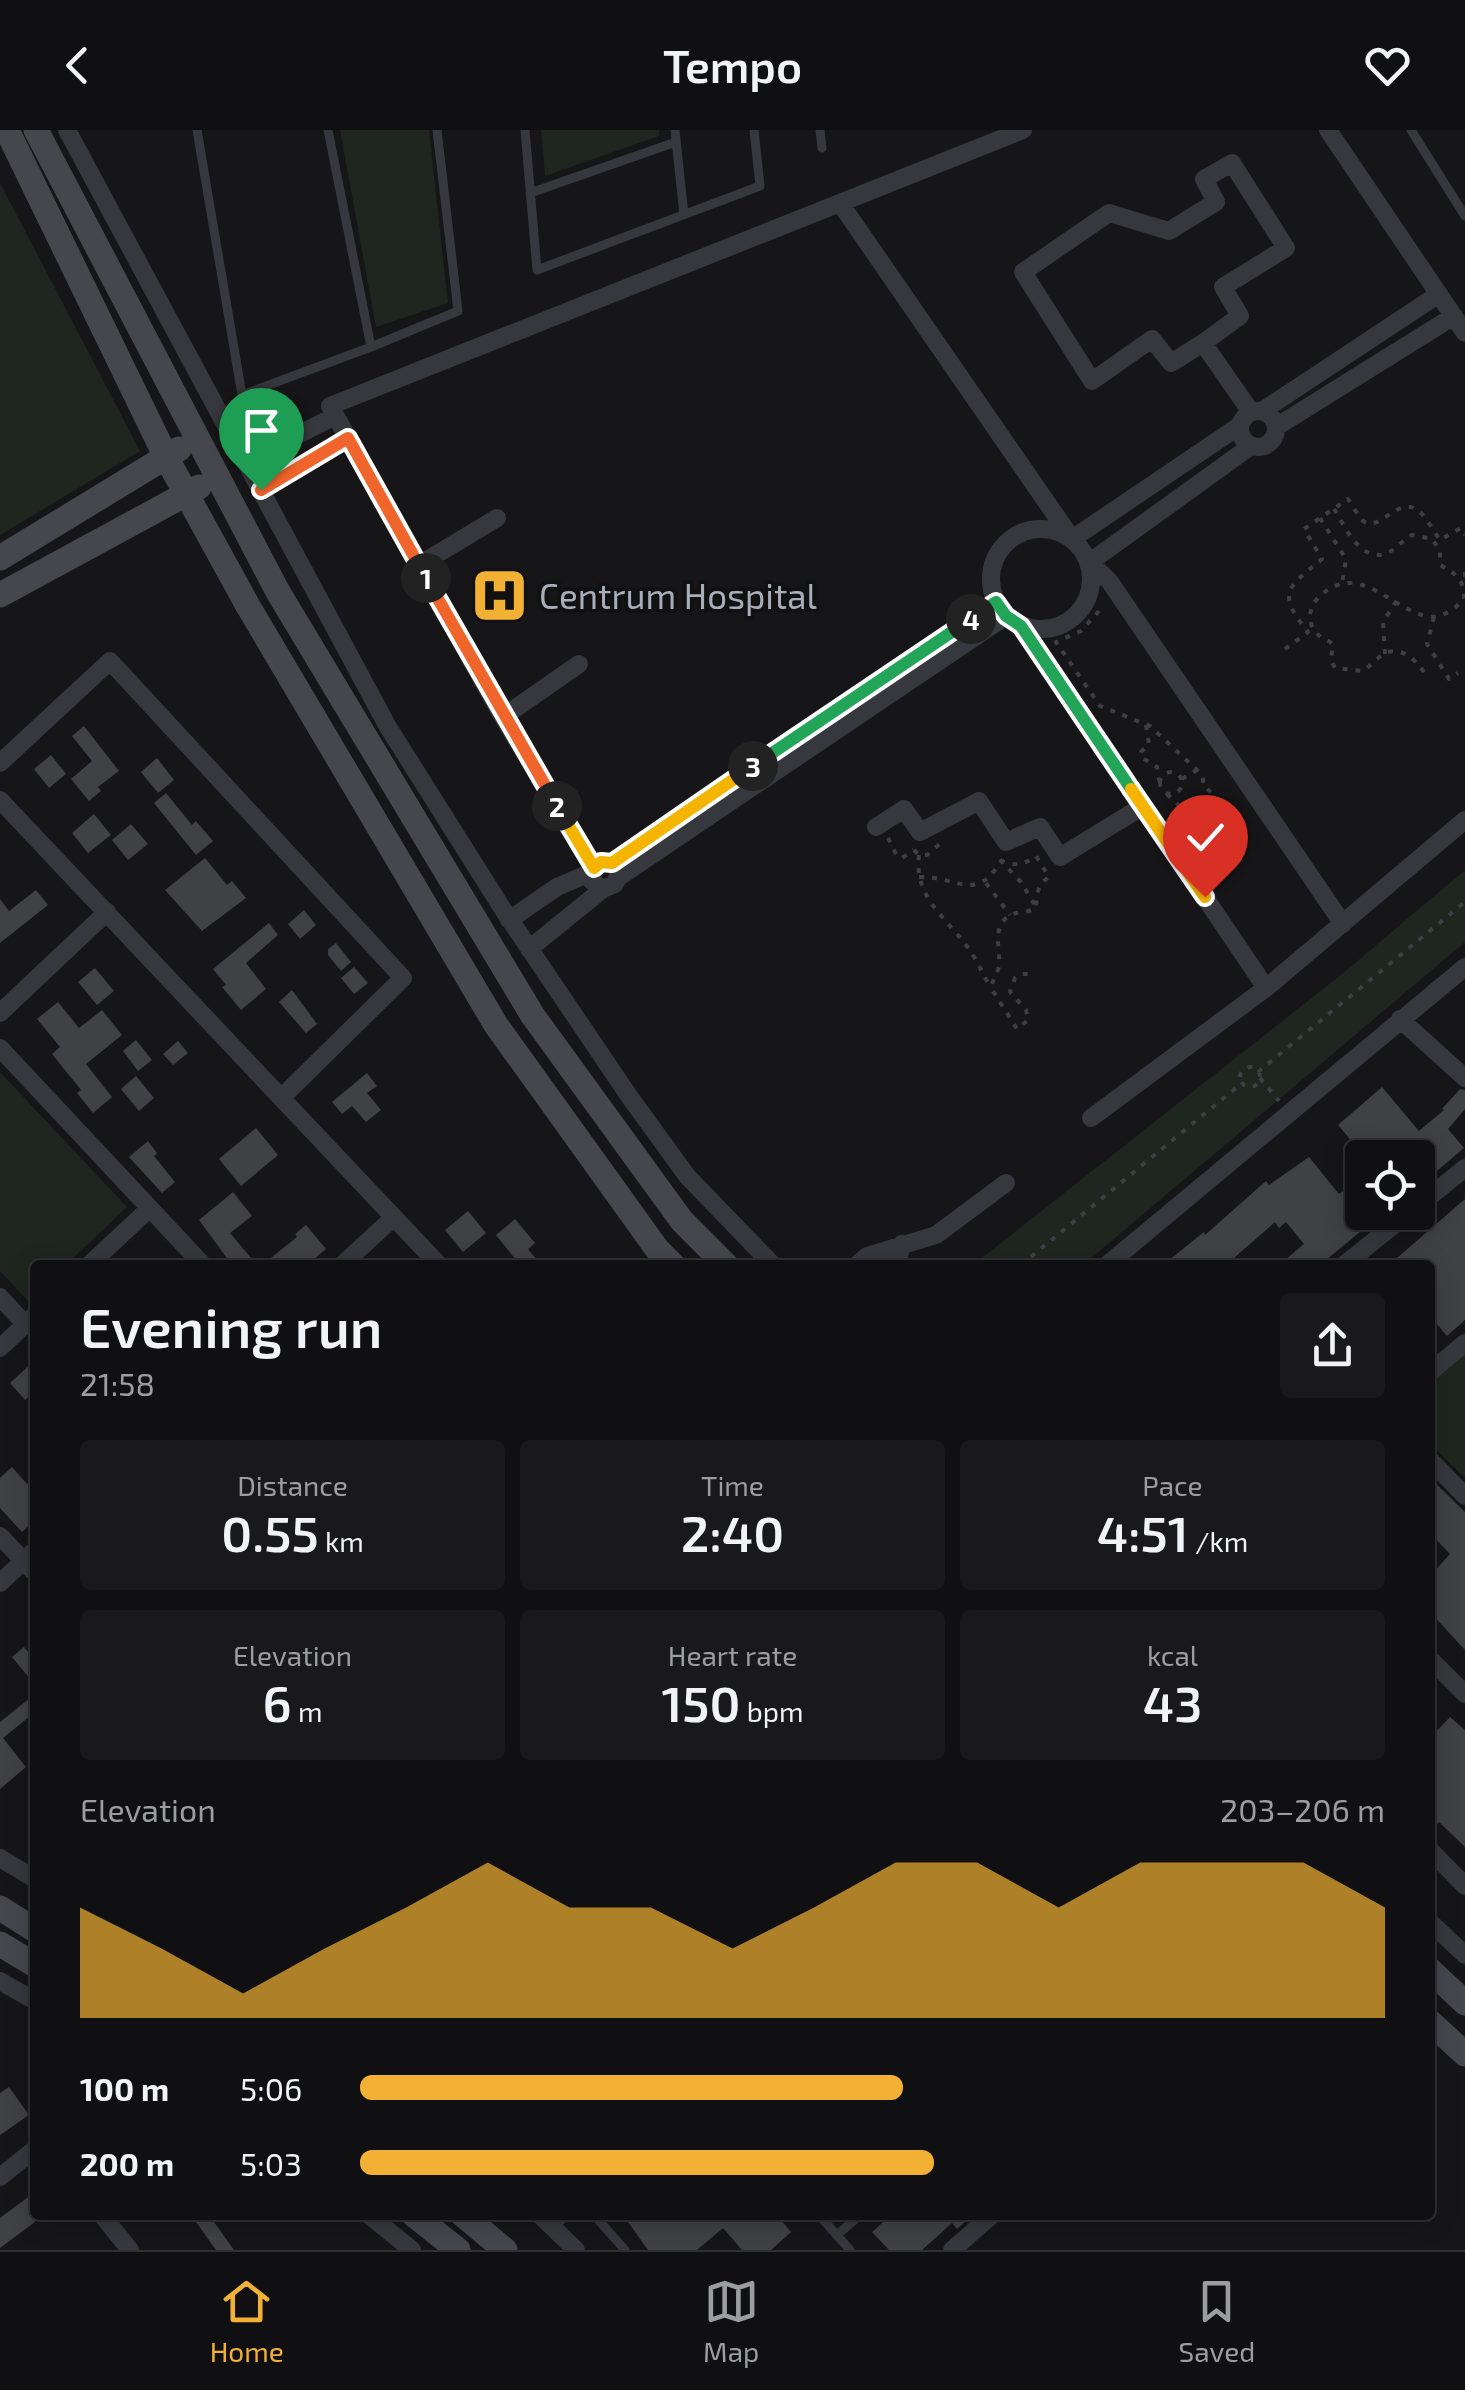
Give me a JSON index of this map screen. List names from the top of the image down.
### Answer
{
  "places": {
    "hospital": ["Centrum Hospital"]
  },
  "page": {
    "header": "Tempo",
    "pins": [
      "1",
      "4",
      "3",
      "2"
    ],
    "heading": ["Evening run", "21:58"],
    "stats": [
      ["Distance", "0.55 km"],
      ["Time", "2:40"],
      ["Pace", "4:51 /km"],
      ["Elevation", "6 m"],
      ["Heart rate", "150 bpm"],
      ["kcal", "43"]
    ],
    "chart": ["Elevation", "203–206 m"],
    "list": [
      {
        "name": "100 m",
        "note": "5:06"
      },
      {
        "name": "200 m",
        "note": "5:03"
      }
    ],
    "tabs": ["Home", "Map", "Saved"]
  }
}
